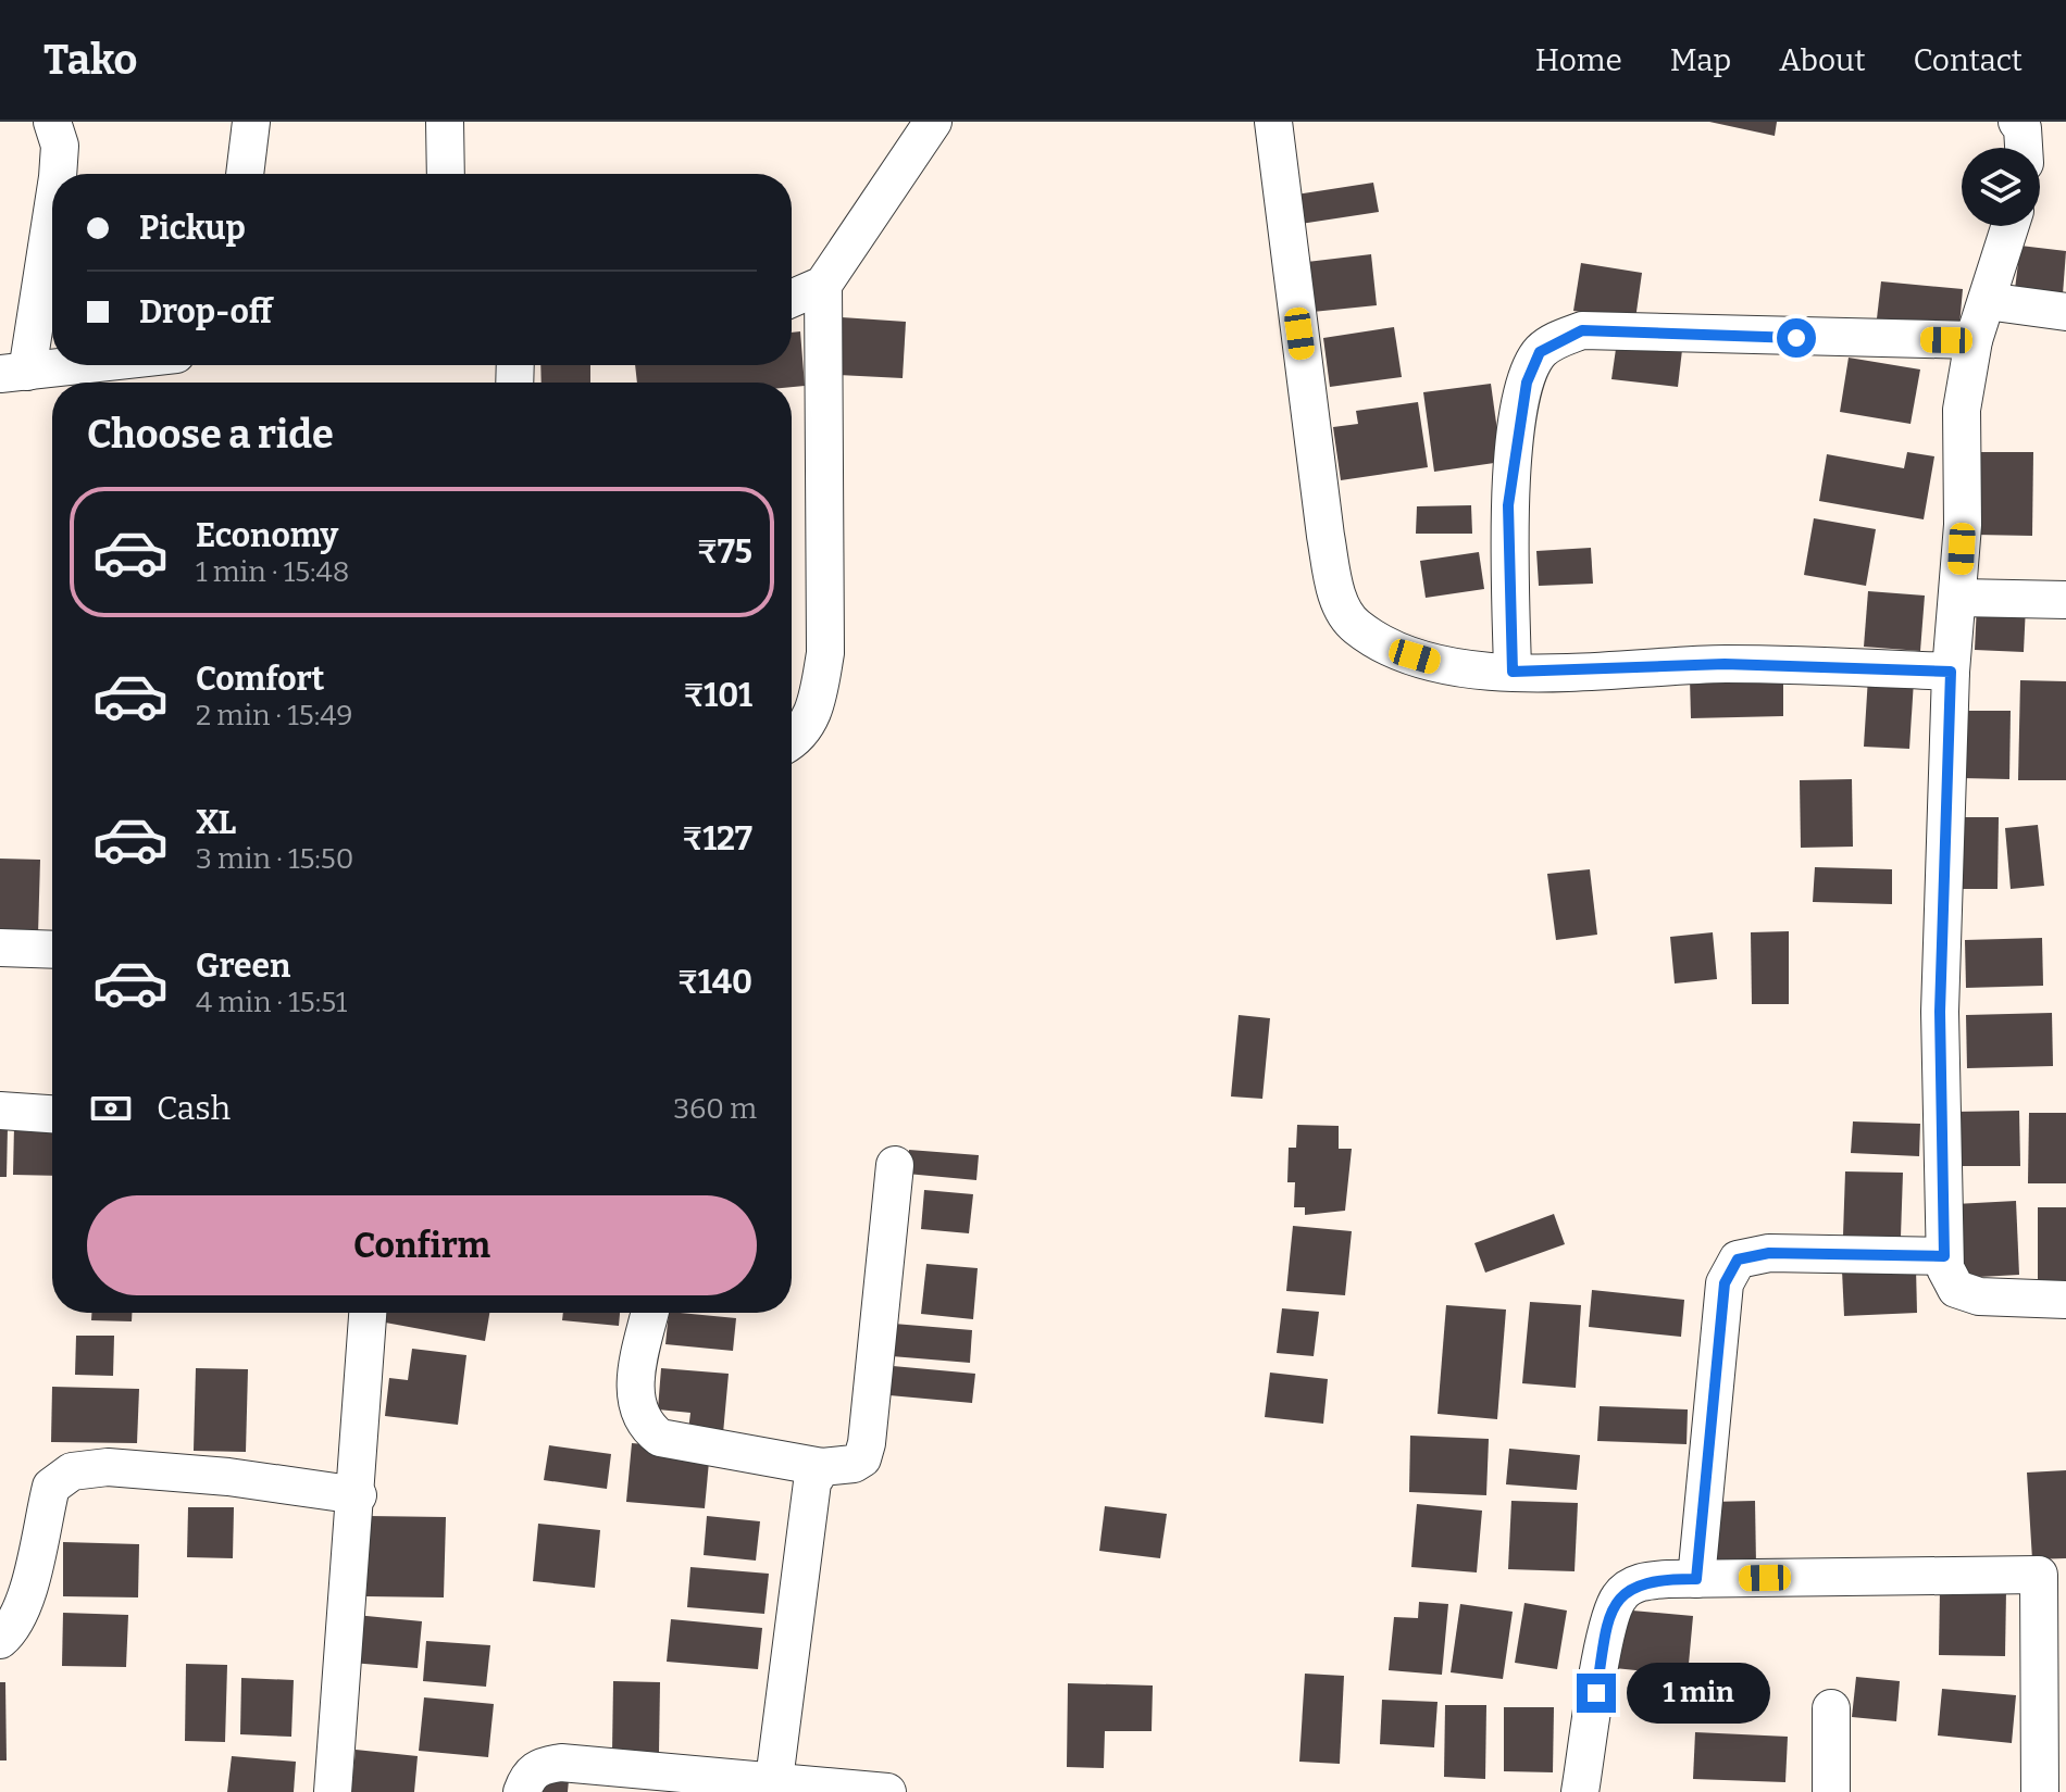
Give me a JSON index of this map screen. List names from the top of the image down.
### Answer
{
  "page": {
    "header": "Tako",
    "nav": [
      "Home",
      "Map",
      "About",
      "Contact"
    ],
    "banner": ["Pickup", "Drop-off"],
    "heading": "Choose a ride",
    "list": [
      {
        "name": "Economy",
        "note": "1 min · 15:48",
        "value": "₹75"
      },
      {
        "name": "Comfort",
        "note": "2 min · 15:49",
        "value": "₹101"
      },
      {
        "name": "XL",
        "note": "3 min · 15:50",
        "value": "₹127"
      },
      {
        "name": "Green",
        "note": "4 min · 15:51",
        "value": "₹140"
      }
    ],
    "pay": ["Cash", "360 m"],
    "buttons": "Confirm",
    "bubble": "1 min"
  }
}
